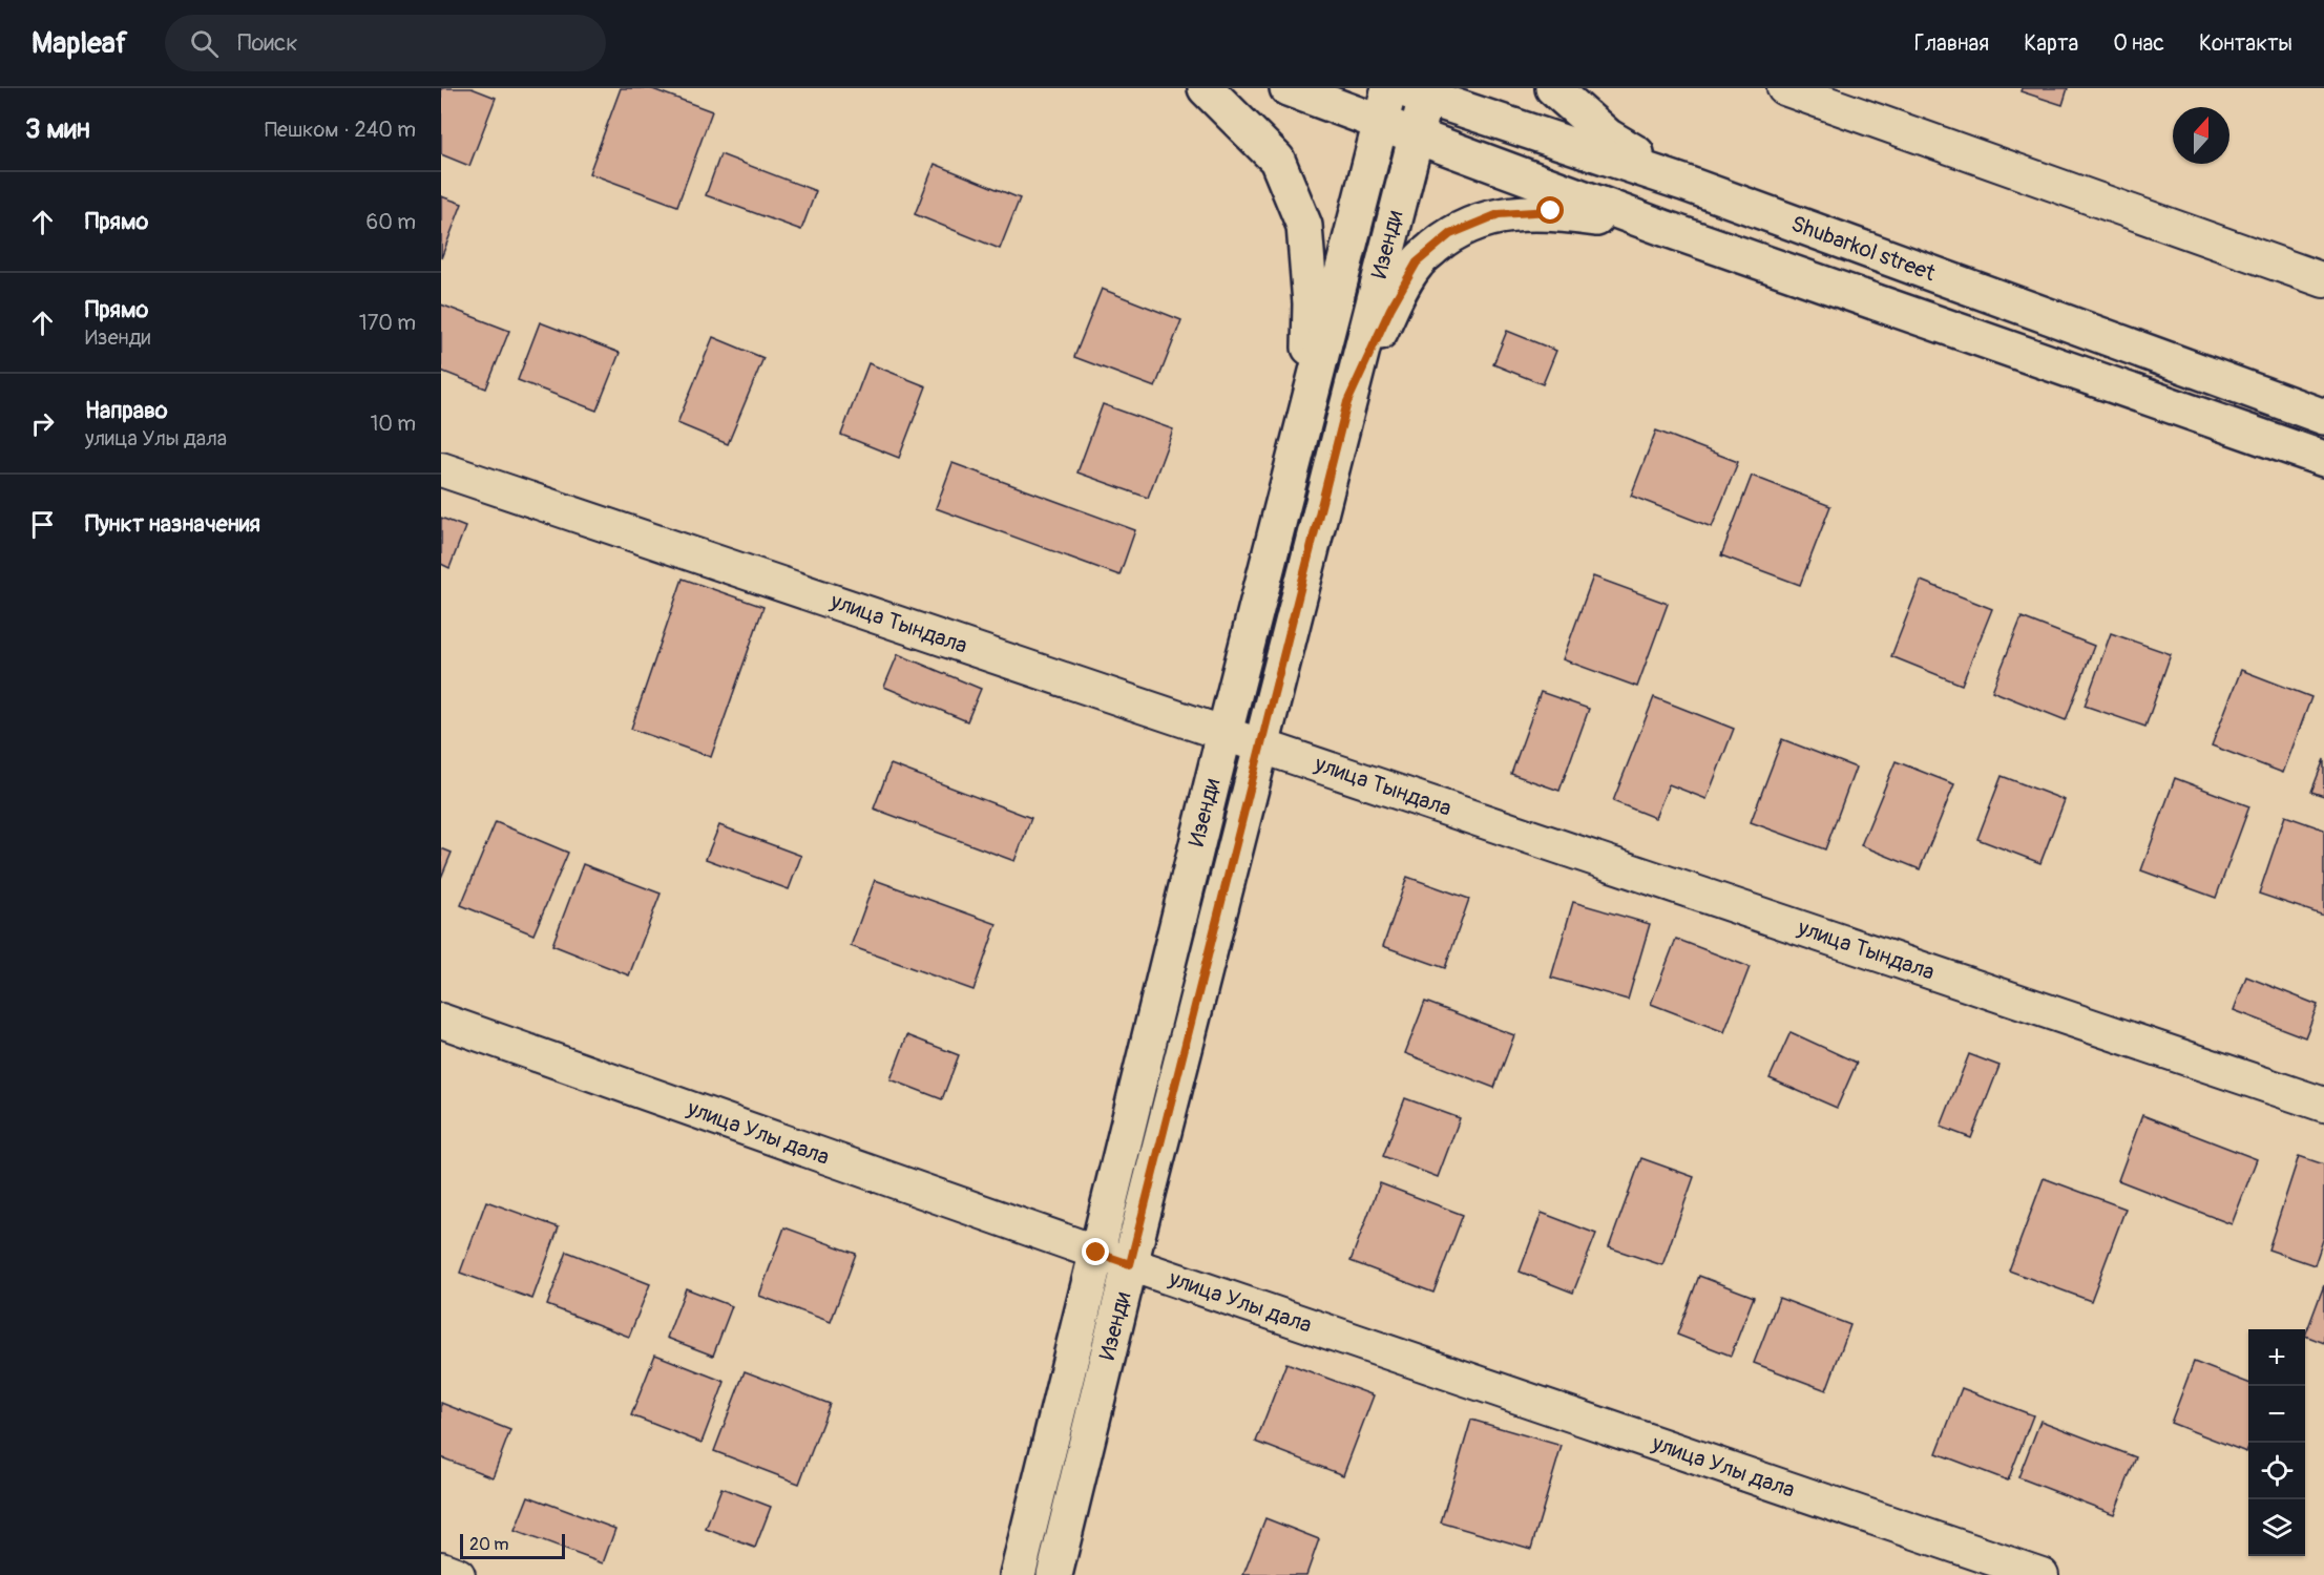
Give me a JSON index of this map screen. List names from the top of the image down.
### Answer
{
  "streets": {
    "street": [
      "Изенди",
      "Shubarkol street",
      "улица Тындала",
      "улица Улы дала"
    ]
  },
  "crossings": [
    ["Изенди", "Shubarkol street"],
    ["Изенди", "улица Тындала"],
    ["Изенди", "улица Улы дала"]
  ],
  "scale_bar": "20 m",
  "north": "top",
  "page": {
    "header": "Mapleaf",
    "search": "Поиск",
    "nav": [
      "Главная",
      "Карта",
      "О нас",
      "Контакты"
    ],
    "heading": ["3 мин", "Пешком · 240 m"],
    "list": [
      ["Прямо", "60 m"],
      ["Прямо", "Изенди", "170 m"],
      ["Направо", "улица Улы дала", "10 m"],
      "Пункт назначения"
    ],
    "map_buttons": ["+", "−"],
    "scale": "20 m"
  }
}
